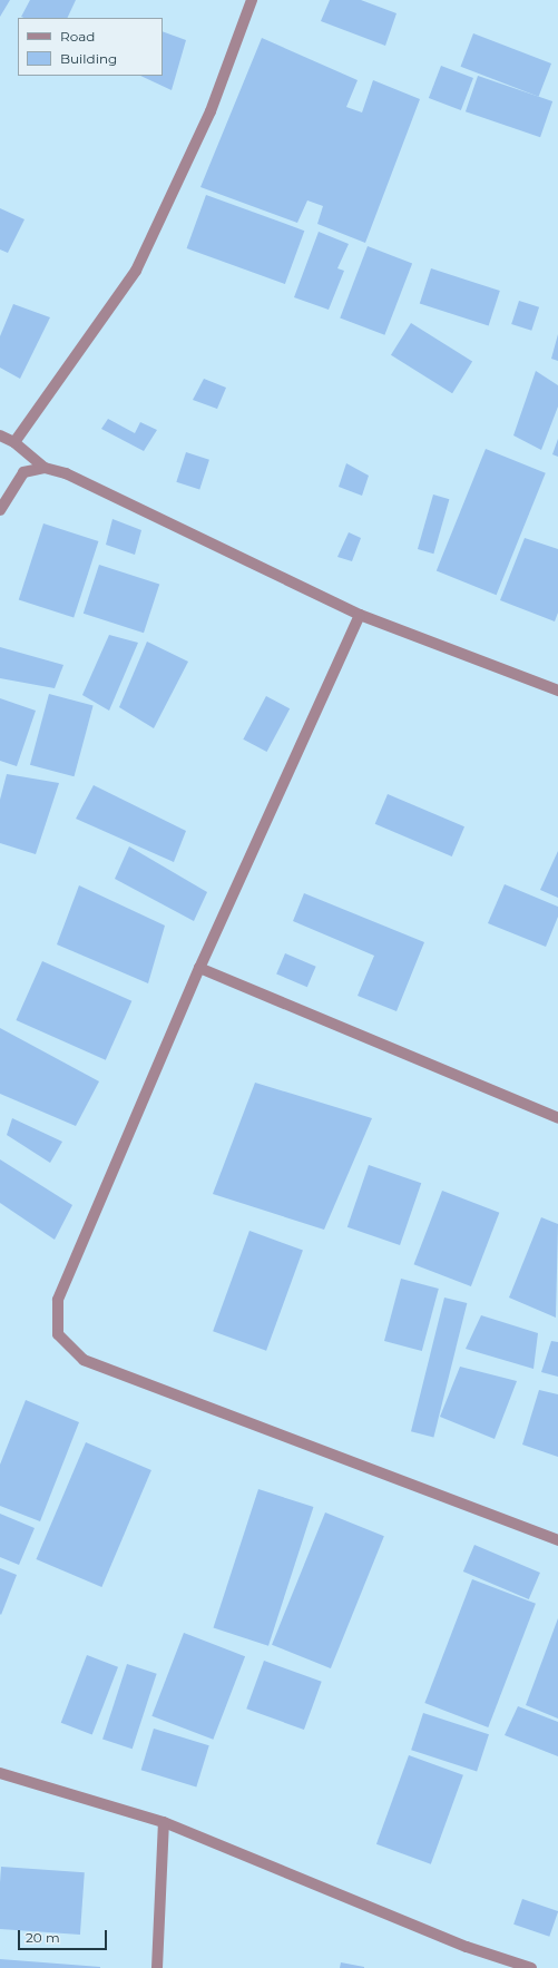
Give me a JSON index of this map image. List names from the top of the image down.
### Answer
{
  "legend": ["Road", "Building"],
  "scale_bar": "20 m"
}
